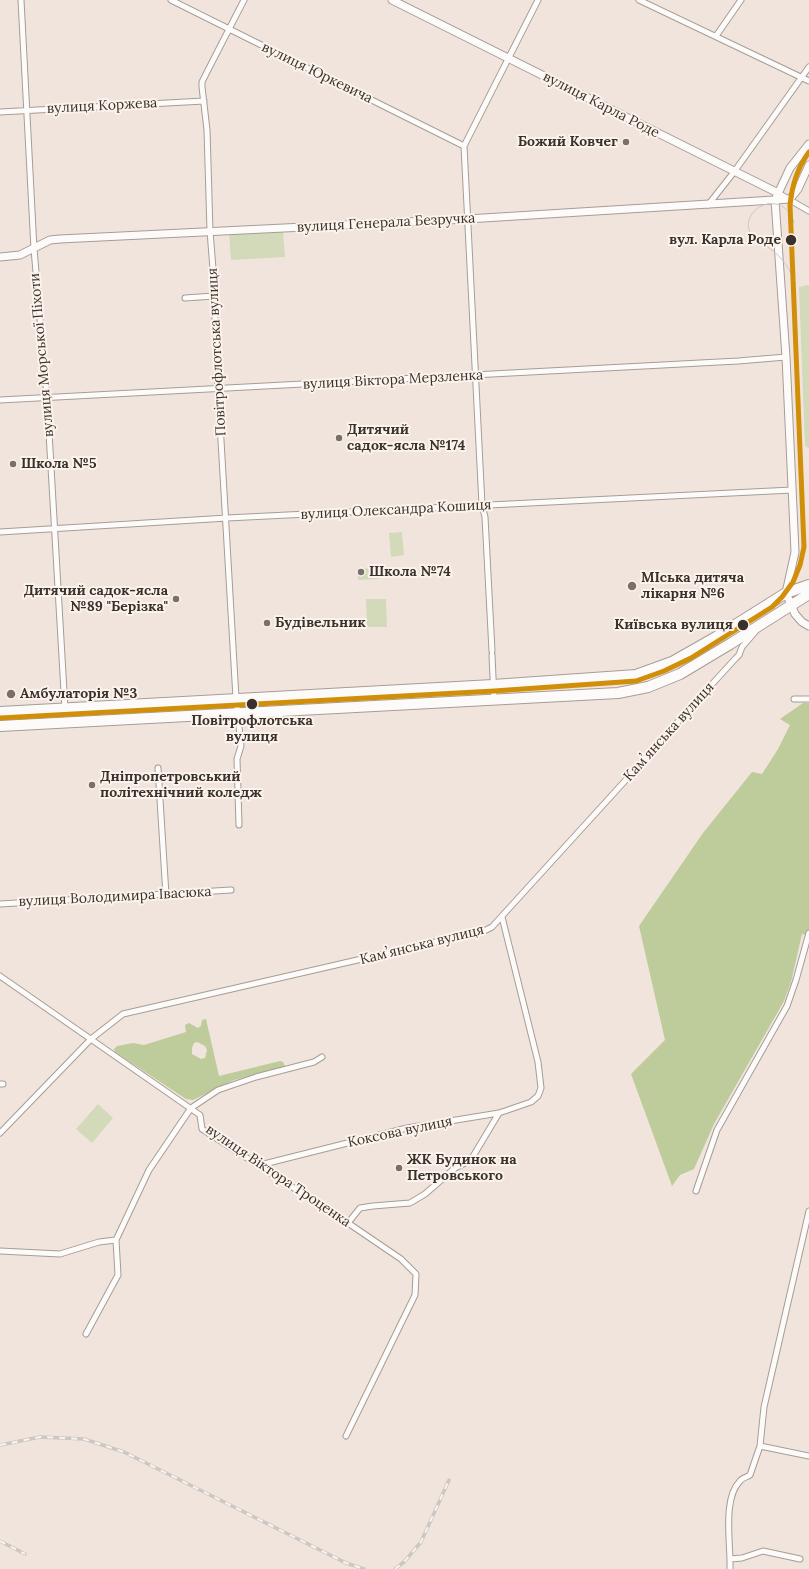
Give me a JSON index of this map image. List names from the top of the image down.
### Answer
{
  "streets": {
    "street": [
      "вулиця Юркевича",
      "вулиця Карла Роде",
      "вулиця Коржева",
      "вулиця Генерала Безручка",
      "Повітрофлотська вулиця",
      "вулиця Морської Піхоти",
      "вулиця Віктора Мерзленка",
      "вулиця Олександра Кошиця",
      "Камʼянська вулиця",
      "вулиця Володимира Івасюка",
      "Коксова вулиця",
      "вулиця Віктора Троценка"
    ]
  },
  "crossings": [
    ["вулиця Юркевича", "Повітрофлотська вулиця"],
    ["вулиця Карла Роде", "вулиця Генерала Безручка"],
    ["вулиця Коржева", "Повітрофлотська вулиця"],
    ["вулиця Коржева", "вулиця Морської Піхоти"],
    ["вулиця Генерала Безручка", "Повітрофлотська вулиця"],
    ["вулиця Генерала Безручка", "вулиця Морської Піхоти"],
    ["Повітрофлотська вулиця", "вулиця Віктора Мерзленка"],
    ["Повітрофлотська вулиця", "вулиця Олександра Кошиця"],
    ["вулиця Морської Піхоти", "вулиця Віктора Мерзленка"],
    ["вулиця Морської Піхоти", "вулиця Олександра Кошиця"],
    ["Камʼянська вулиця", "Коксова вулиця"],
    ["Камʼянська вулиця", "вулиця Віктора Троценка"],
    ["Коксова вулиця", "вулиця Віктора Троценка"]
  ],
  "places": [
    "Божий Ковчег",
    "вул. Карла Роде",
    "Дитячий садок-ясла №174",
    "Школа №5",
    "Школа №74",
    "МІська дитяча лікарня №6",
    "Дитячий садок-ясла №89 \"Берізка\"",
    "Будівельник",
    "Київська вулиця",
    "Амбулаторія №3",
    "Повітрофлотська вулиця",
    "Дніпропетровський політехнічний коледж",
    "ЖК Будинок на Петровського"
  ]
}
